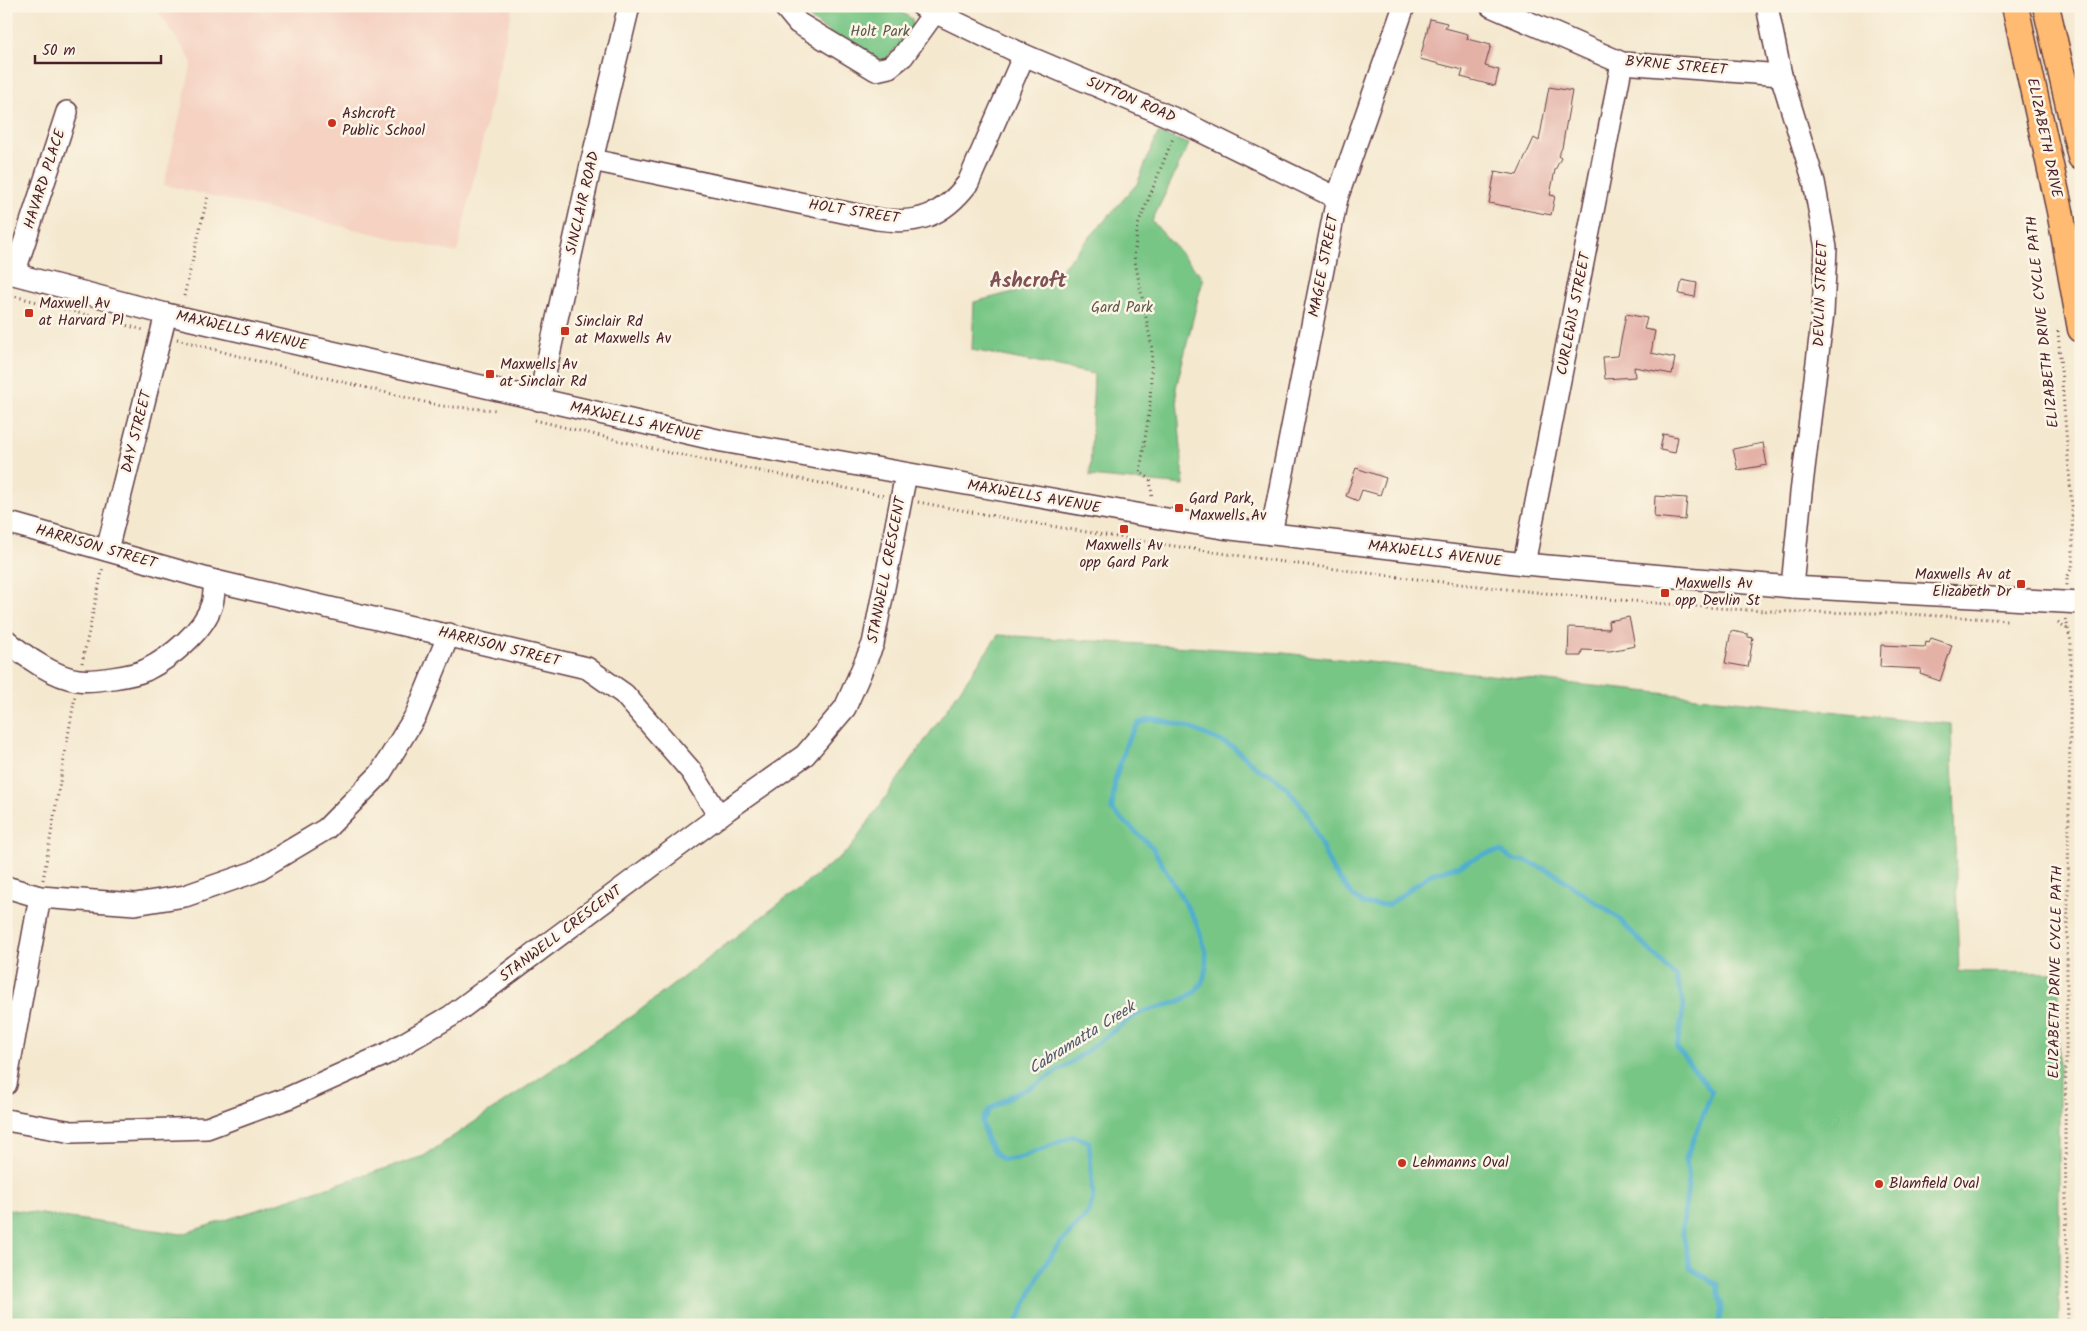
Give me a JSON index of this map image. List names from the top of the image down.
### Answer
{
  "streets": {
    "main road": ["ELIZABETH DRIVE"],
    "street": [
      "BYRNE STREET",
      "SUTTON ROAD",
      "HAVARD PLACE",
      "SINCLAIR ROAD",
      "HOLT STREET",
      "MAGEE STREET",
      "DEVLIN STREET",
      "CURLEWIS STREET",
      "MAXWELLS AVENUE",
      "DAY STREET",
      "HARRISON STREET",
      "STANWELL CRESCENT"
    ],
    "path": ["ELIZABETH DRIVE CYCLE PATH"]
  },
  "crossings": [
    ["BYRNE STREET", "DEVLIN STREET"],
    ["BYRNE STREET", "CURLEWIS STREET"],
    ["SUTTON ROAD", "HOLT STREET"],
    ["SUTTON ROAD", "MAGEE STREET"],
    ["ELIZABETH DRIVE", "ELIZABETH DRIVE CYCLE PATH"],
    ["HAVARD PLACE", "MAXWELLS AVENUE"],
    ["SINCLAIR ROAD", "HOLT STREET"],
    ["SINCLAIR ROAD", "MAXWELLS AVENUE"],
    ["MAGEE STREET", "MAXWELLS AVENUE"],
    ["DEVLIN STREET", "MAXWELLS AVENUE"],
    ["CURLEWIS STREET", "MAXWELLS AVENUE"],
    ["MAXWELLS AVENUE", "DAY STREET"],
    ["MAXWELLS AVENUE", "STANWELL CRESCENT"],
    ["DAY STREET", "HARRISON STREET"],
    ["HARRISON STREET", "STANWELL CRESCENT"]
  ],
  "districts": ["Ashcroft"],
  "water": ["Cabramatta Creek"],
  "parks": ["Holt Park", "Gard Park"],
  "places": {
    "other": ["Ashcroft Public School", "Lehmanns Oval", "Blamfield Oval"],
    "transit": [
      "Maxwell Av at Harvard Pl",
      "Sinclair Rd at Maxwells Av",
      "Maxwells Av at Sinclair Rd",
      "Gard Park, Maxwells Av",
      "Maxwells Av opp Gard Park",
      "Maxwells Av at Elizabeth Dr",
      "Maxwells Av opp Devlin St"
    ]
  },
  "scale_bar": "50 m"
}
